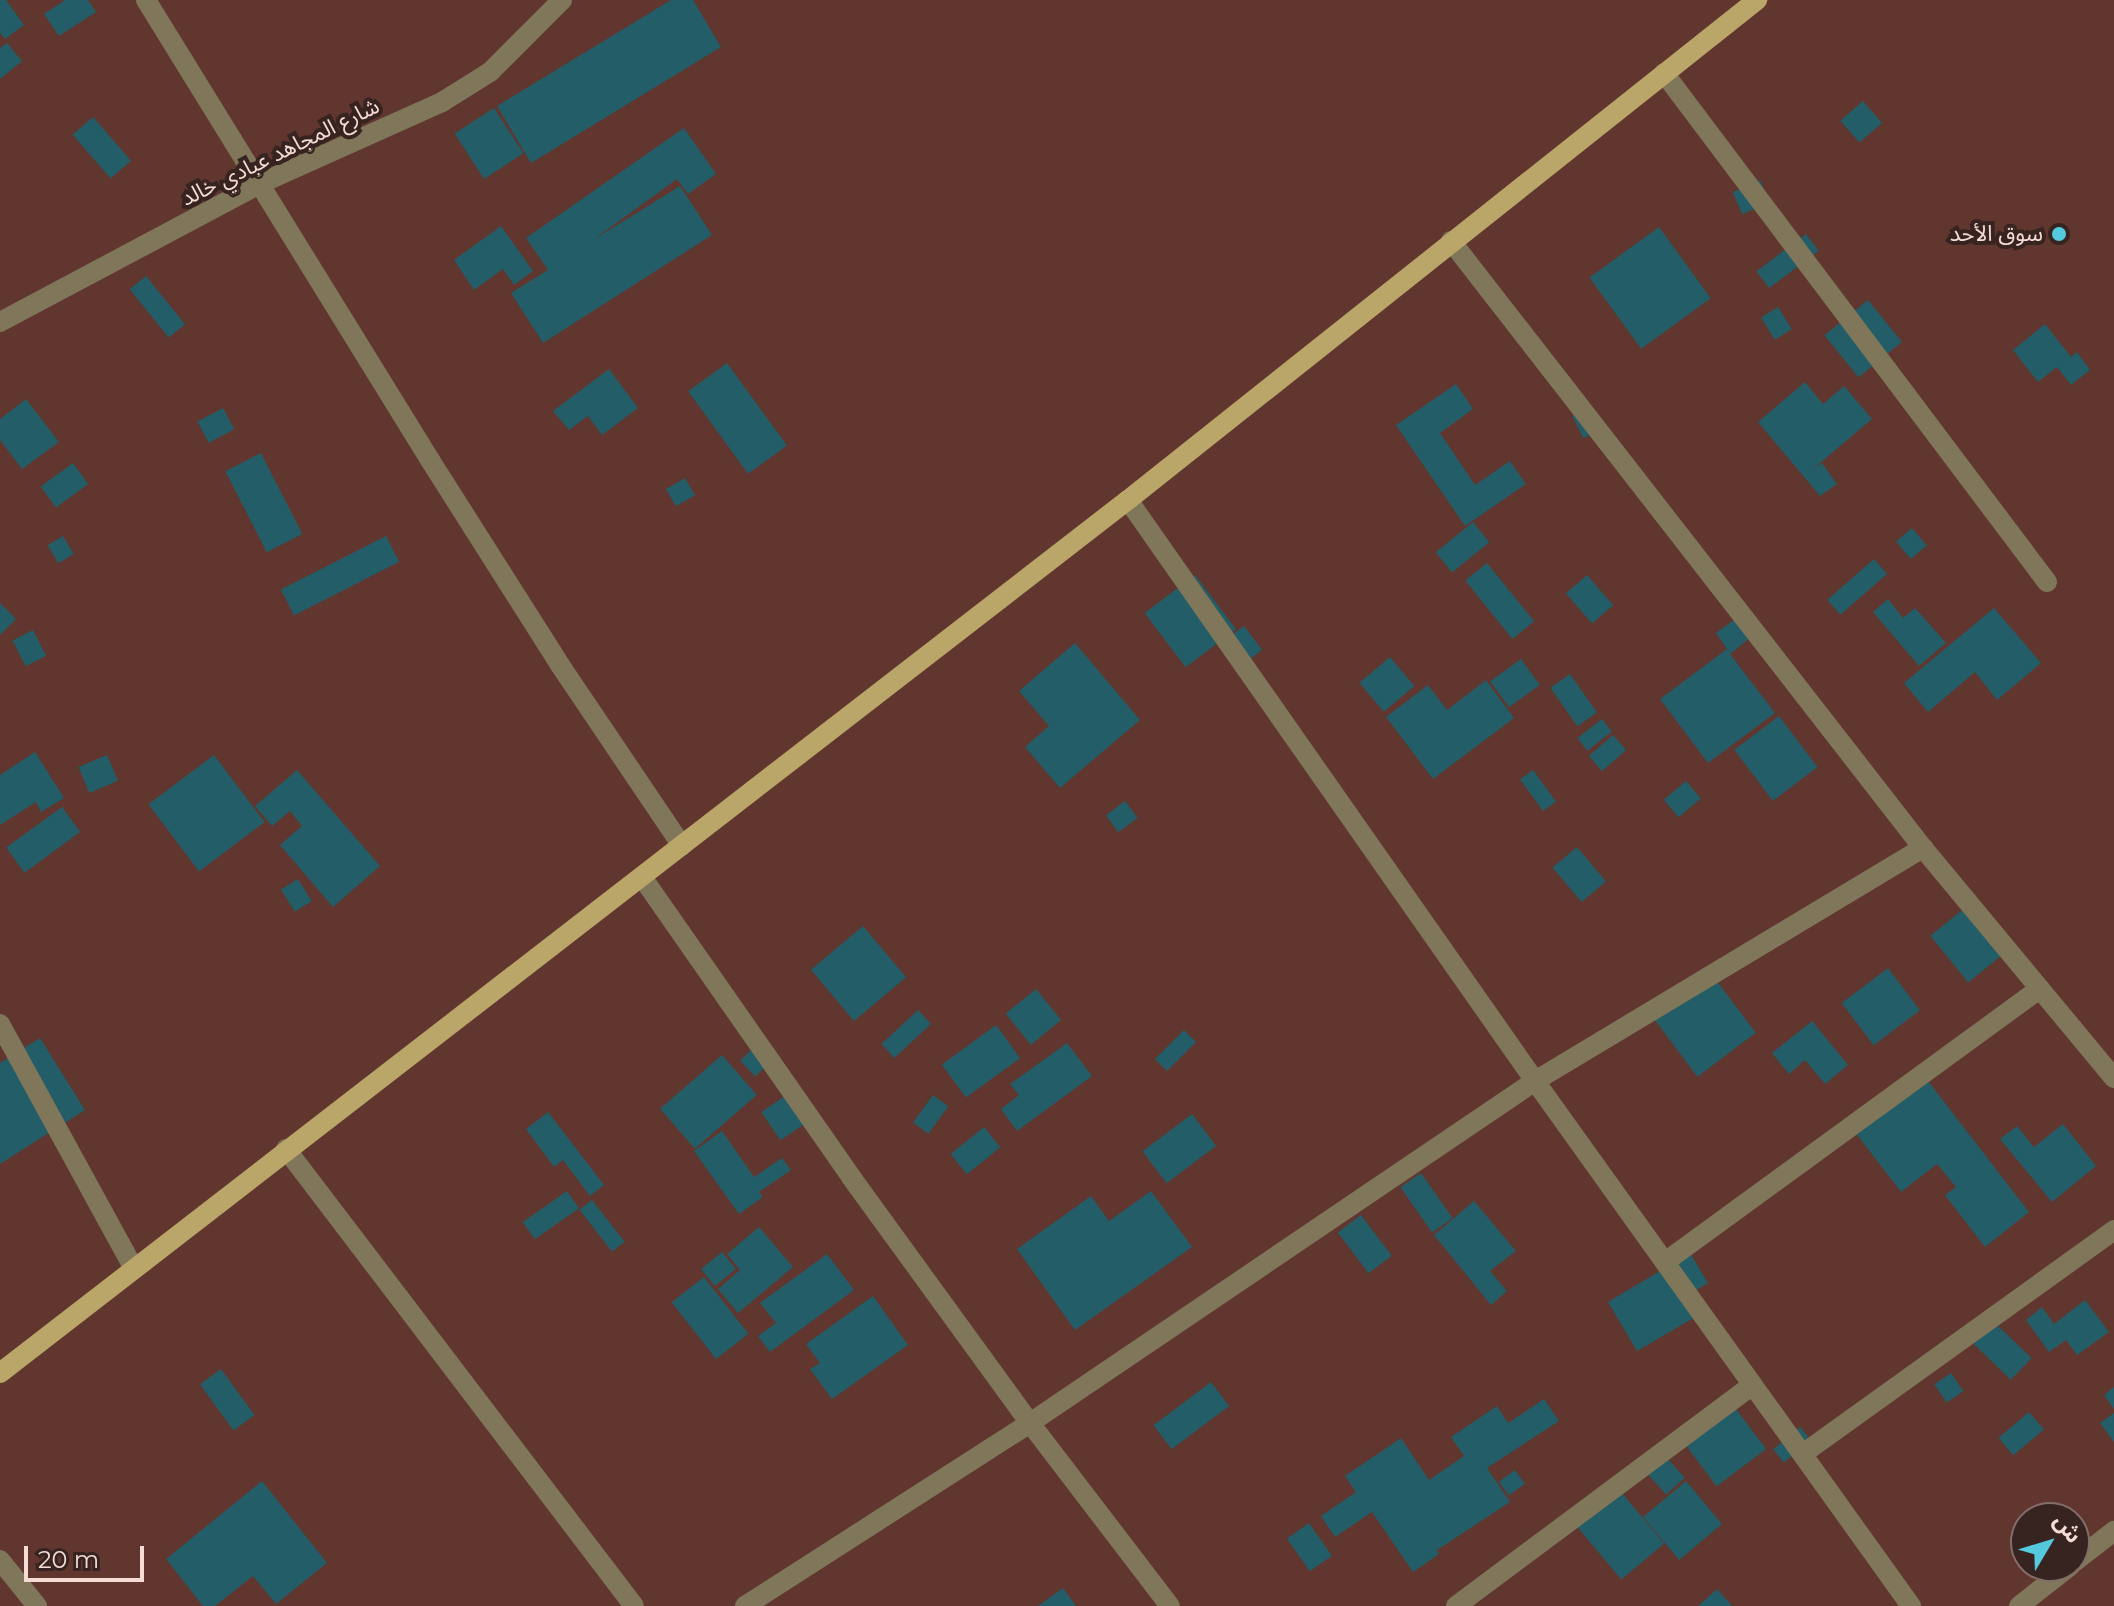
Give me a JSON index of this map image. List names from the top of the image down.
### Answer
{
  "streets": {
    "street": ["شارع المجاهد عبادي خالد"]
  },
  "places": ["سوق الأحد"],
  "scale_bar": "20 m",
  "north": "top right"
}
